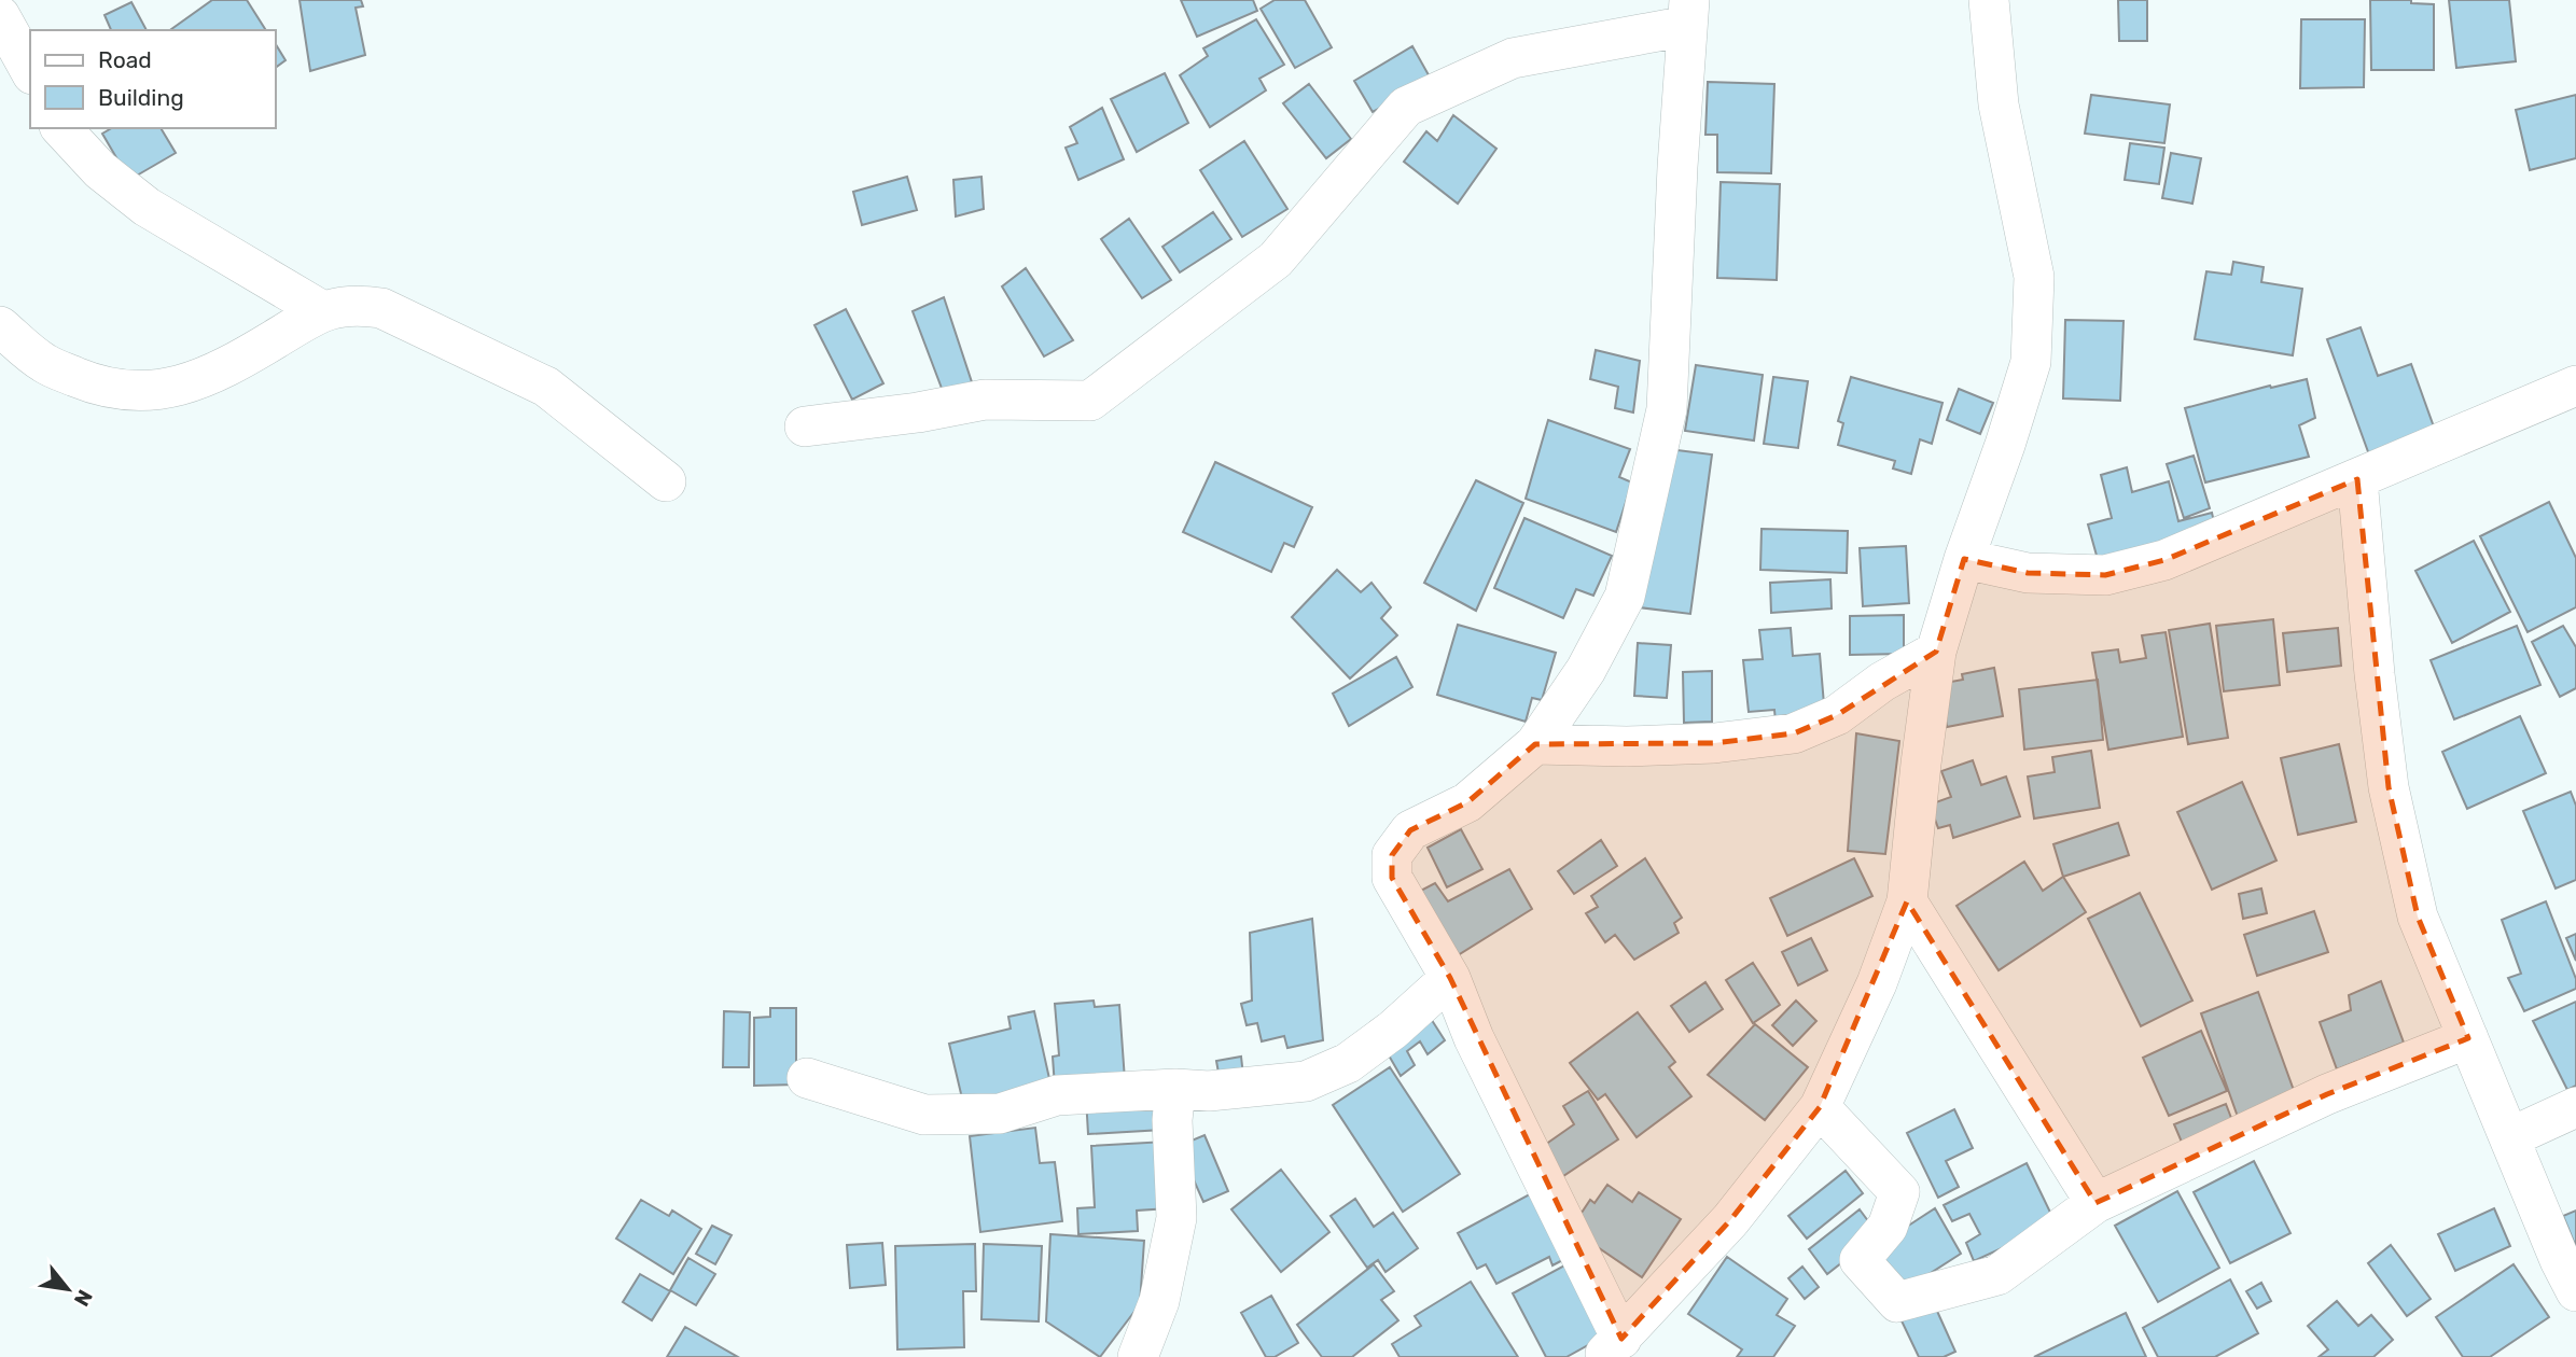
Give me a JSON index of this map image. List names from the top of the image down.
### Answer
{
  "legend": ["Road", "Building"],
  "north": "bottom right"
}
